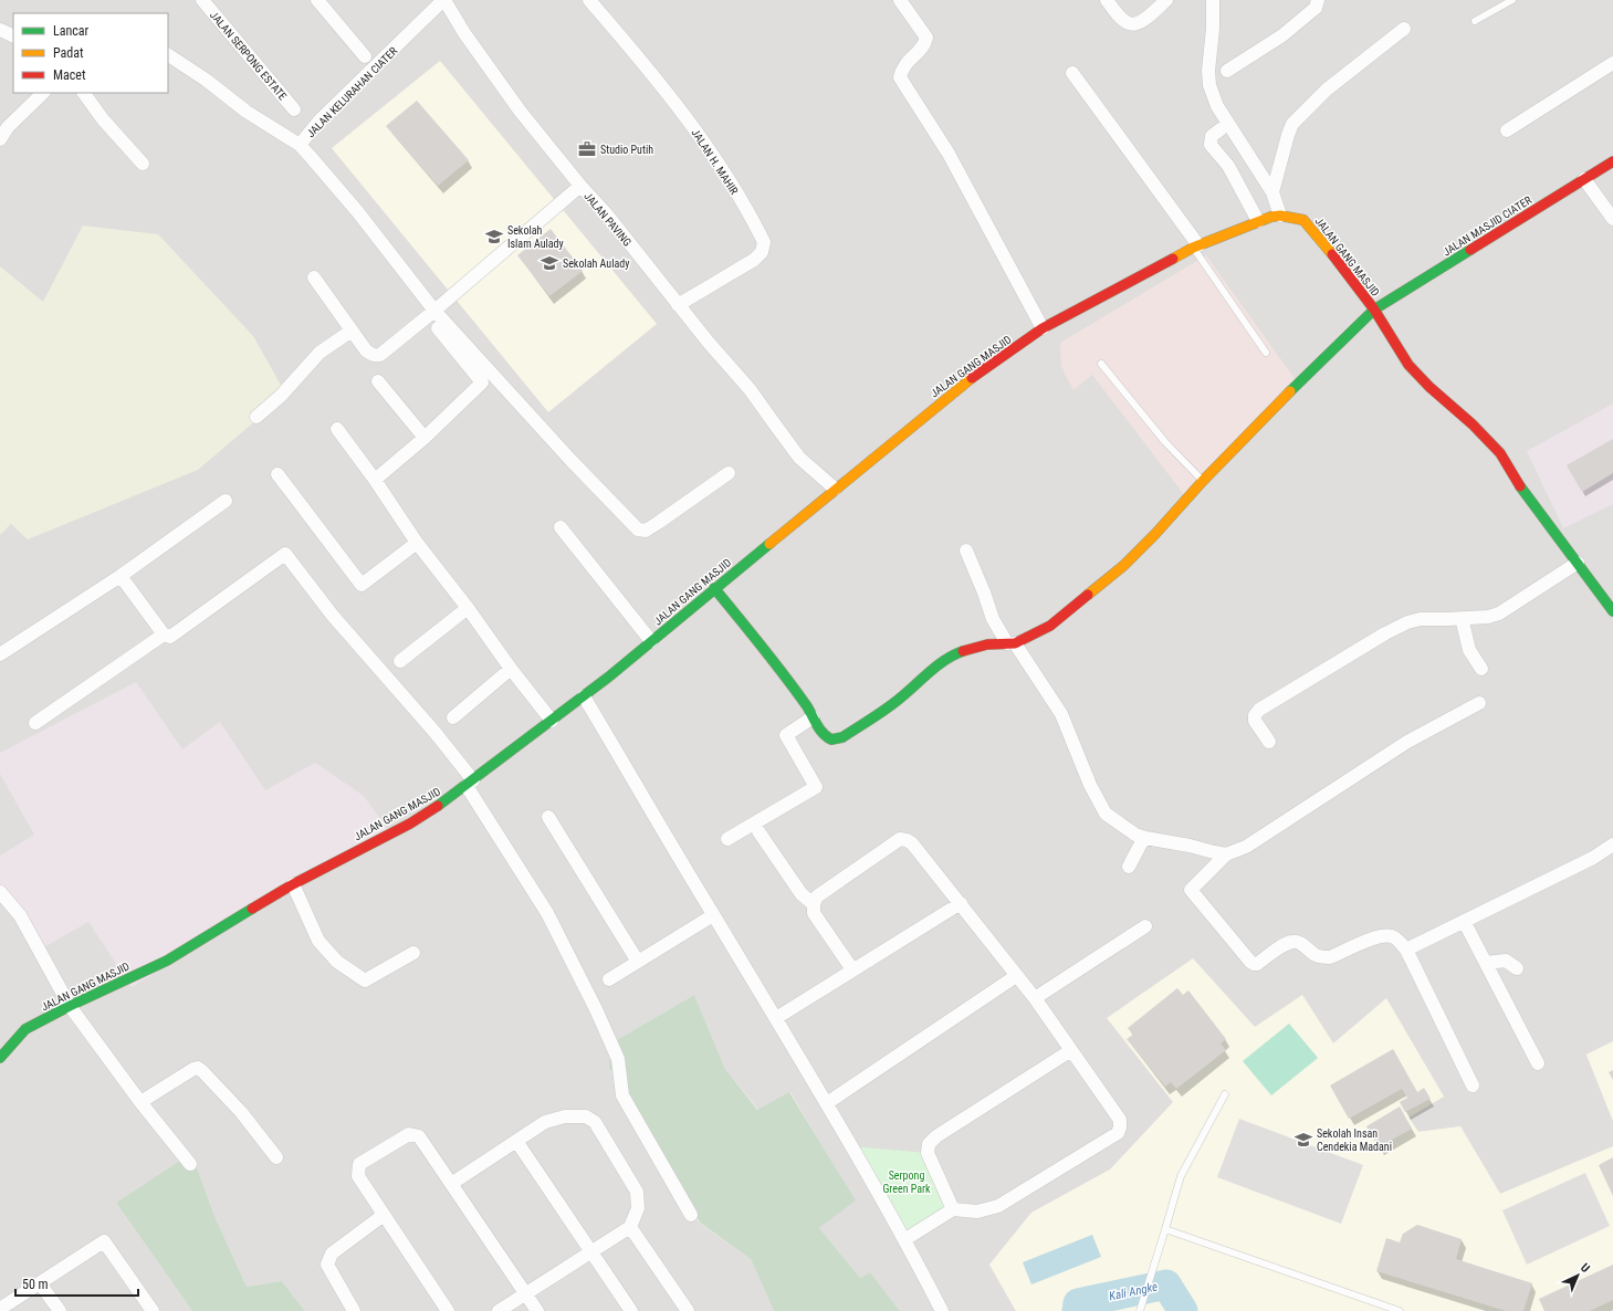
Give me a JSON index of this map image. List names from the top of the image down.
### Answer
{
  "streets": {
    "street": [
      "JALAN SERPONG ESTATE",
      "JALAN KELURAHAN CIATER",
      "JALAN H. MAHIR",
      "JALAN PAVING",
      "JALAN MASJID CIATER",
      "JALAN GANG MASJID"
    ]
  },
  "crossings": [
    ["JALAN KELURAHAN CIATER", "JALAN PAVING"],
    ["JALAN H. MAHIR", "JALAN PAVING"],
    ["JALAN PAVING", "JALAN GANG MASJID"],
    ["JALAN MASJID CIATER", "JALAN GANG MASJID"]
  ],
  "water": ["Kali Angke"],
  "parks": ["Serpong Green Park"],
  "places": {
    "office": ["Studio Putih"],
    "school or university": ["Sekolah Islam Aulady", "Sekolah Aulady", "Sekolah Insan Cendekia Madani"]
  },
  "legend": ["Lancar", "Padat", "Macet"],
  "scale_bar": "50 m",
  "north": "top right"
}
